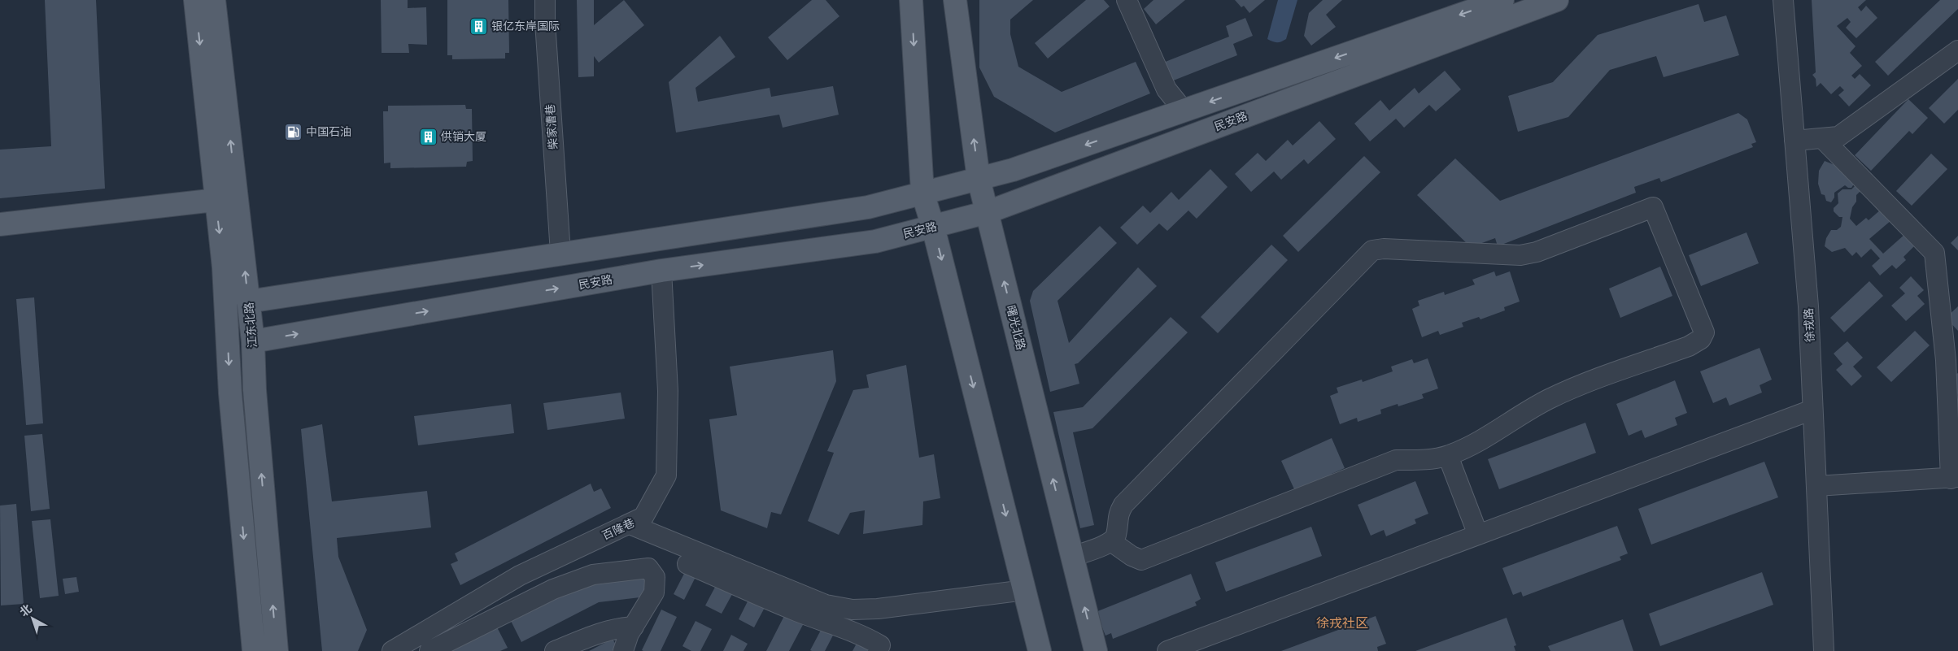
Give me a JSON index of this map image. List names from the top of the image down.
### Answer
{
  "streets": {
    "main road": ["民安路", "江东北路", "曙光北路"],
    "street": ["柴家漕巷", "徐戎路", "百隆巷"]
  },
  "crossings": [
    ["民安路", "江东北路"],
    ["民安路", "曙光北路"],
    ["民安路", "百隆巷"]
  ],
  "districts": ["徐戎社区"],
  "places": {
    "building": ["银亿东岸国际", "供销大厦"],
    "fuel station": ["中国石油"]
  },
  "north": "top left"
}
